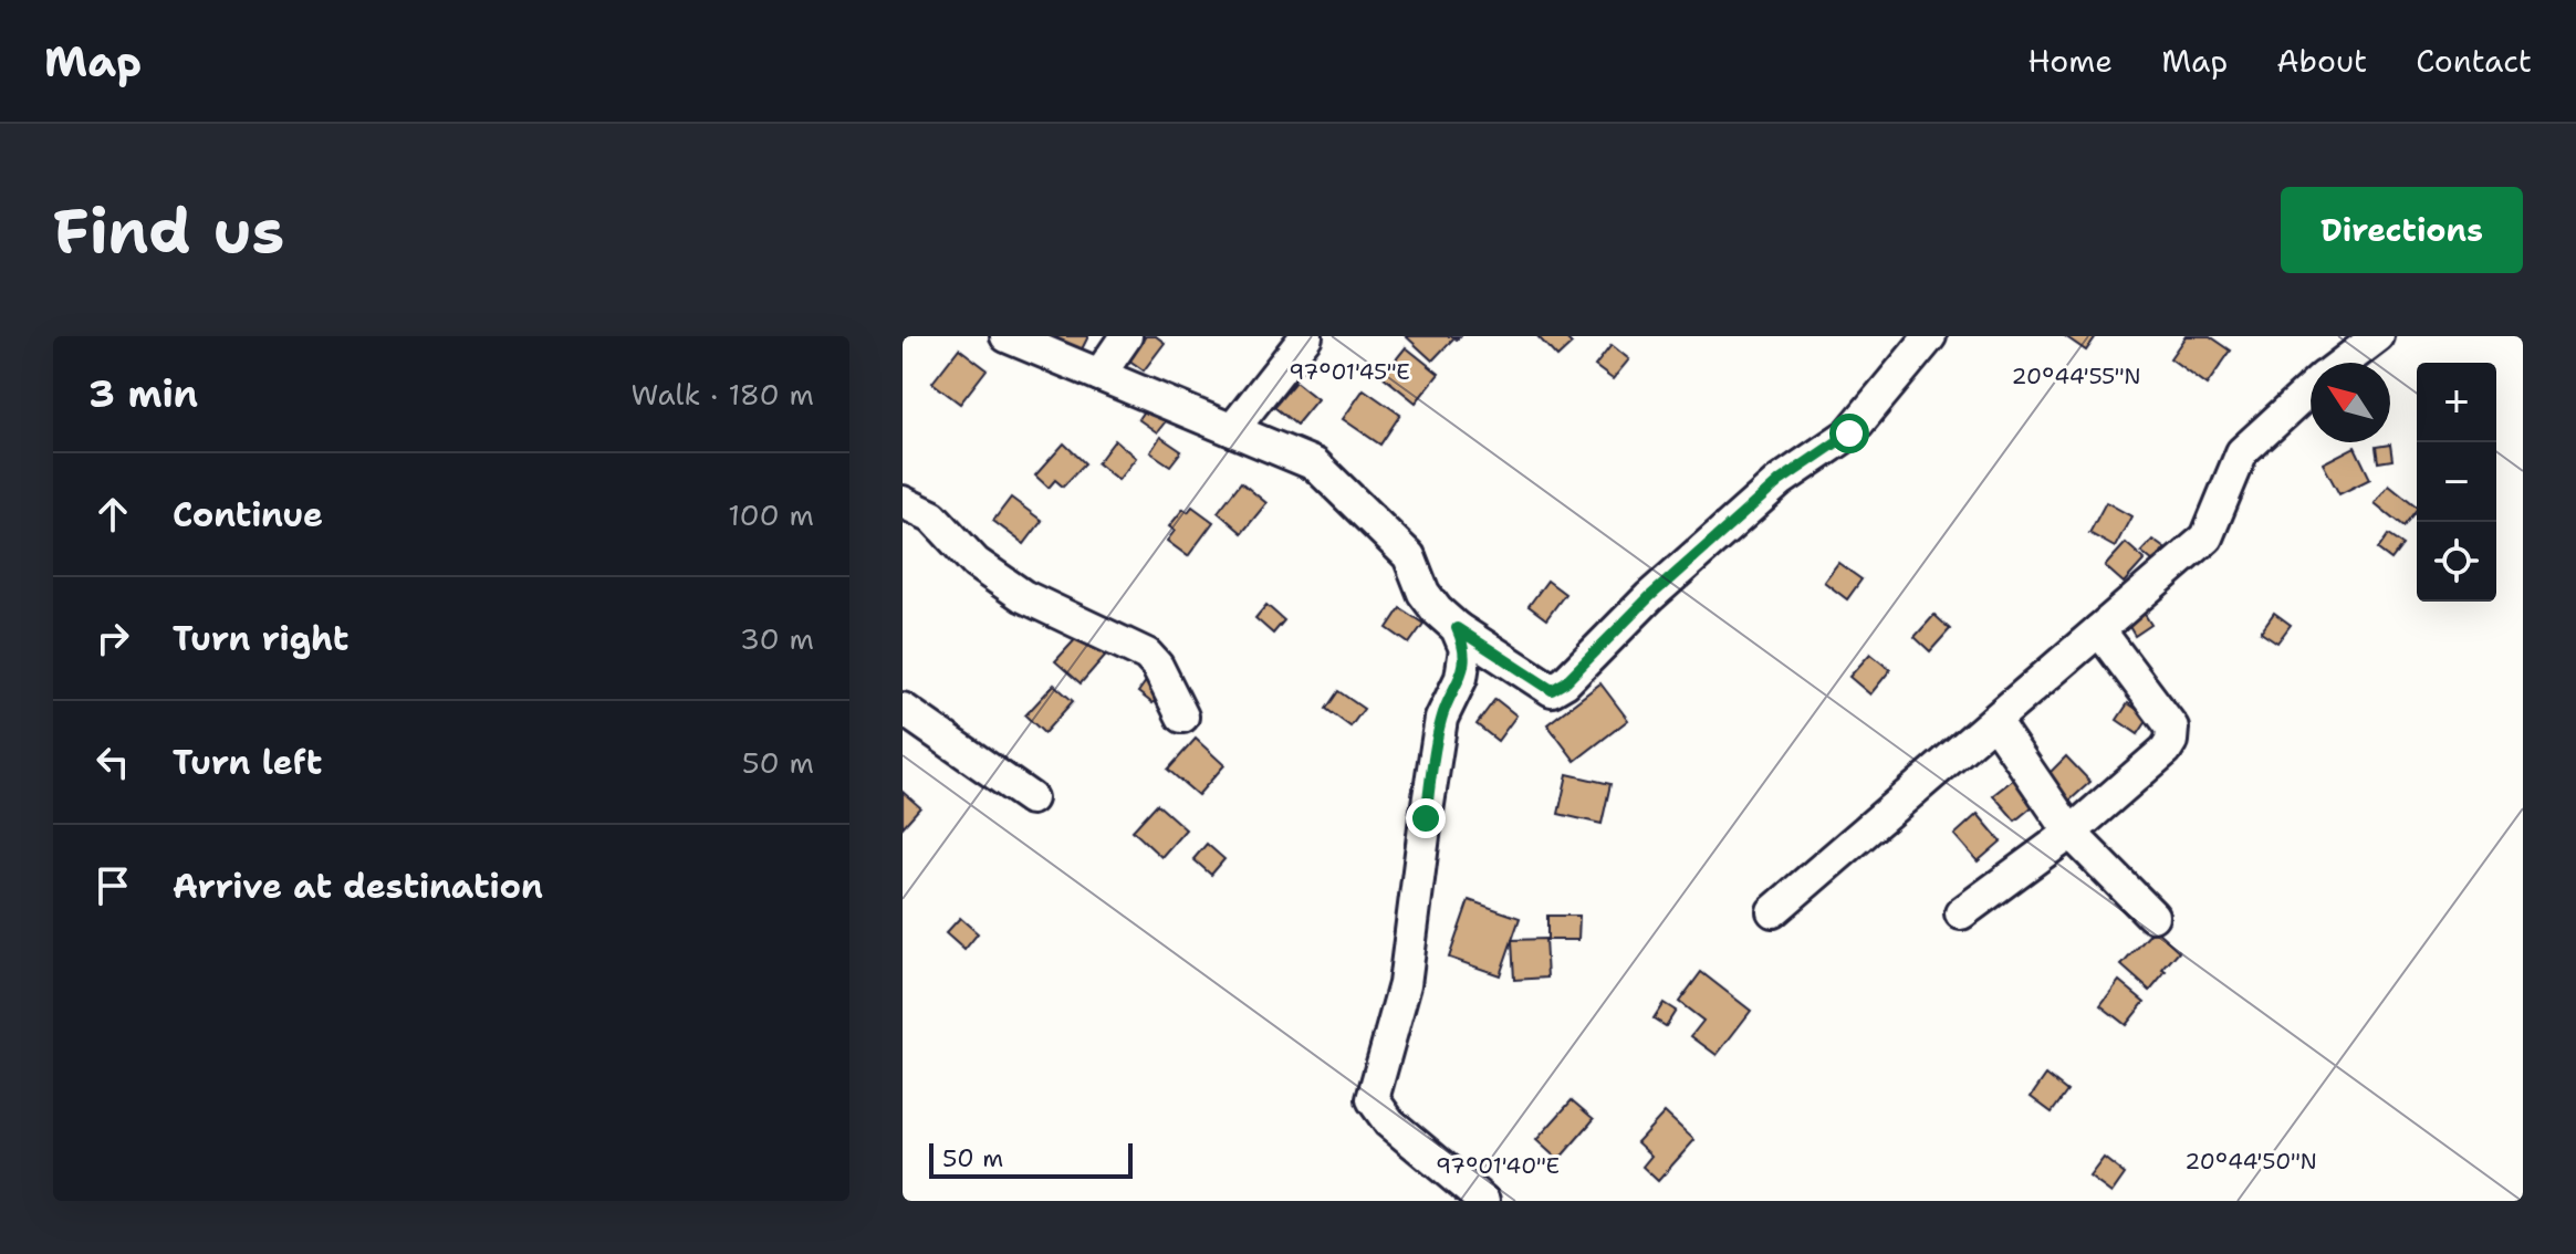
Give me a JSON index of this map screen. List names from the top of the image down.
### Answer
{
  "scale_bar": "50 m",
  "north": "top left",
  "page": {
    "header": "Map",
    "nav": [
      "Home",
      "Map",
      "About",
      "Contact"
    ],
    "buttons": "Directions",
    "title": "Find us",
    "heading": ["3 min", "Walk · 180 m"],
    "map_buttons": ["+", "−"],
    "list": [
      ["Continue", "100 m"],
      ["Turn right", "30 m"],
      ["Turn left", "50 m"],
      "Arrive at destination"
    ],
    "scale": "50 m"
  },
  "coordinates": [
    "97°01'45\"E",
    "20°44'55\"N",
    "20°44'50\"N",
    "97°01'40\"E"
  ]
}
